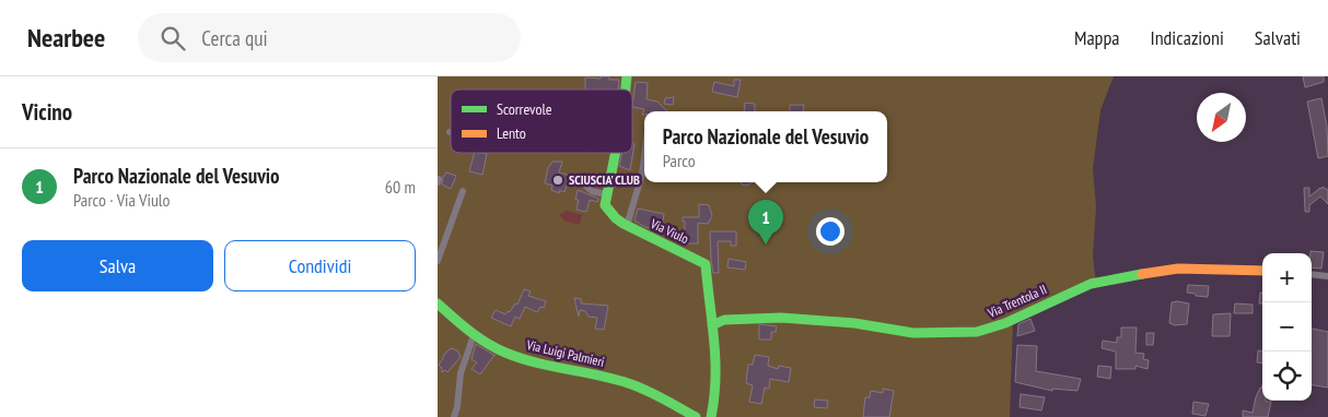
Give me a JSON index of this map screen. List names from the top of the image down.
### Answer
{
  "streets": {
    "street": ["Via Viulo", "Via Trentola II", "Via Luigi Palmieri"]
  },
  "crossings": [
    ["Via Viulo", "Via Trentola II"]
  ],
  "places": ["SCIUSCIA' CLUB"],
  "legend": ["Scorrevole", "Lento"],
  "north": "bottom left",
  "page": {
    "header": "Nearbee",
    "search": "Cerca qui",
    "nav": ["Mappa", "Indicazioni", "Salvati"],
    "heading": "Vicino",
    "popup": ["Parco Nazionale del Vesuvio", "Parco"],
    "list": [
      {
        "mark": "1",
        "name": "Parco Nazionale del Vesuvio",
        "note": "Parco · Via Viulo",
        "value": "60 m"
      }
    ],
    "pins": "1",
    "buttons": ["Salva", "Condividi"],
    "map_buttons": ["+", "−"]
  }
}
